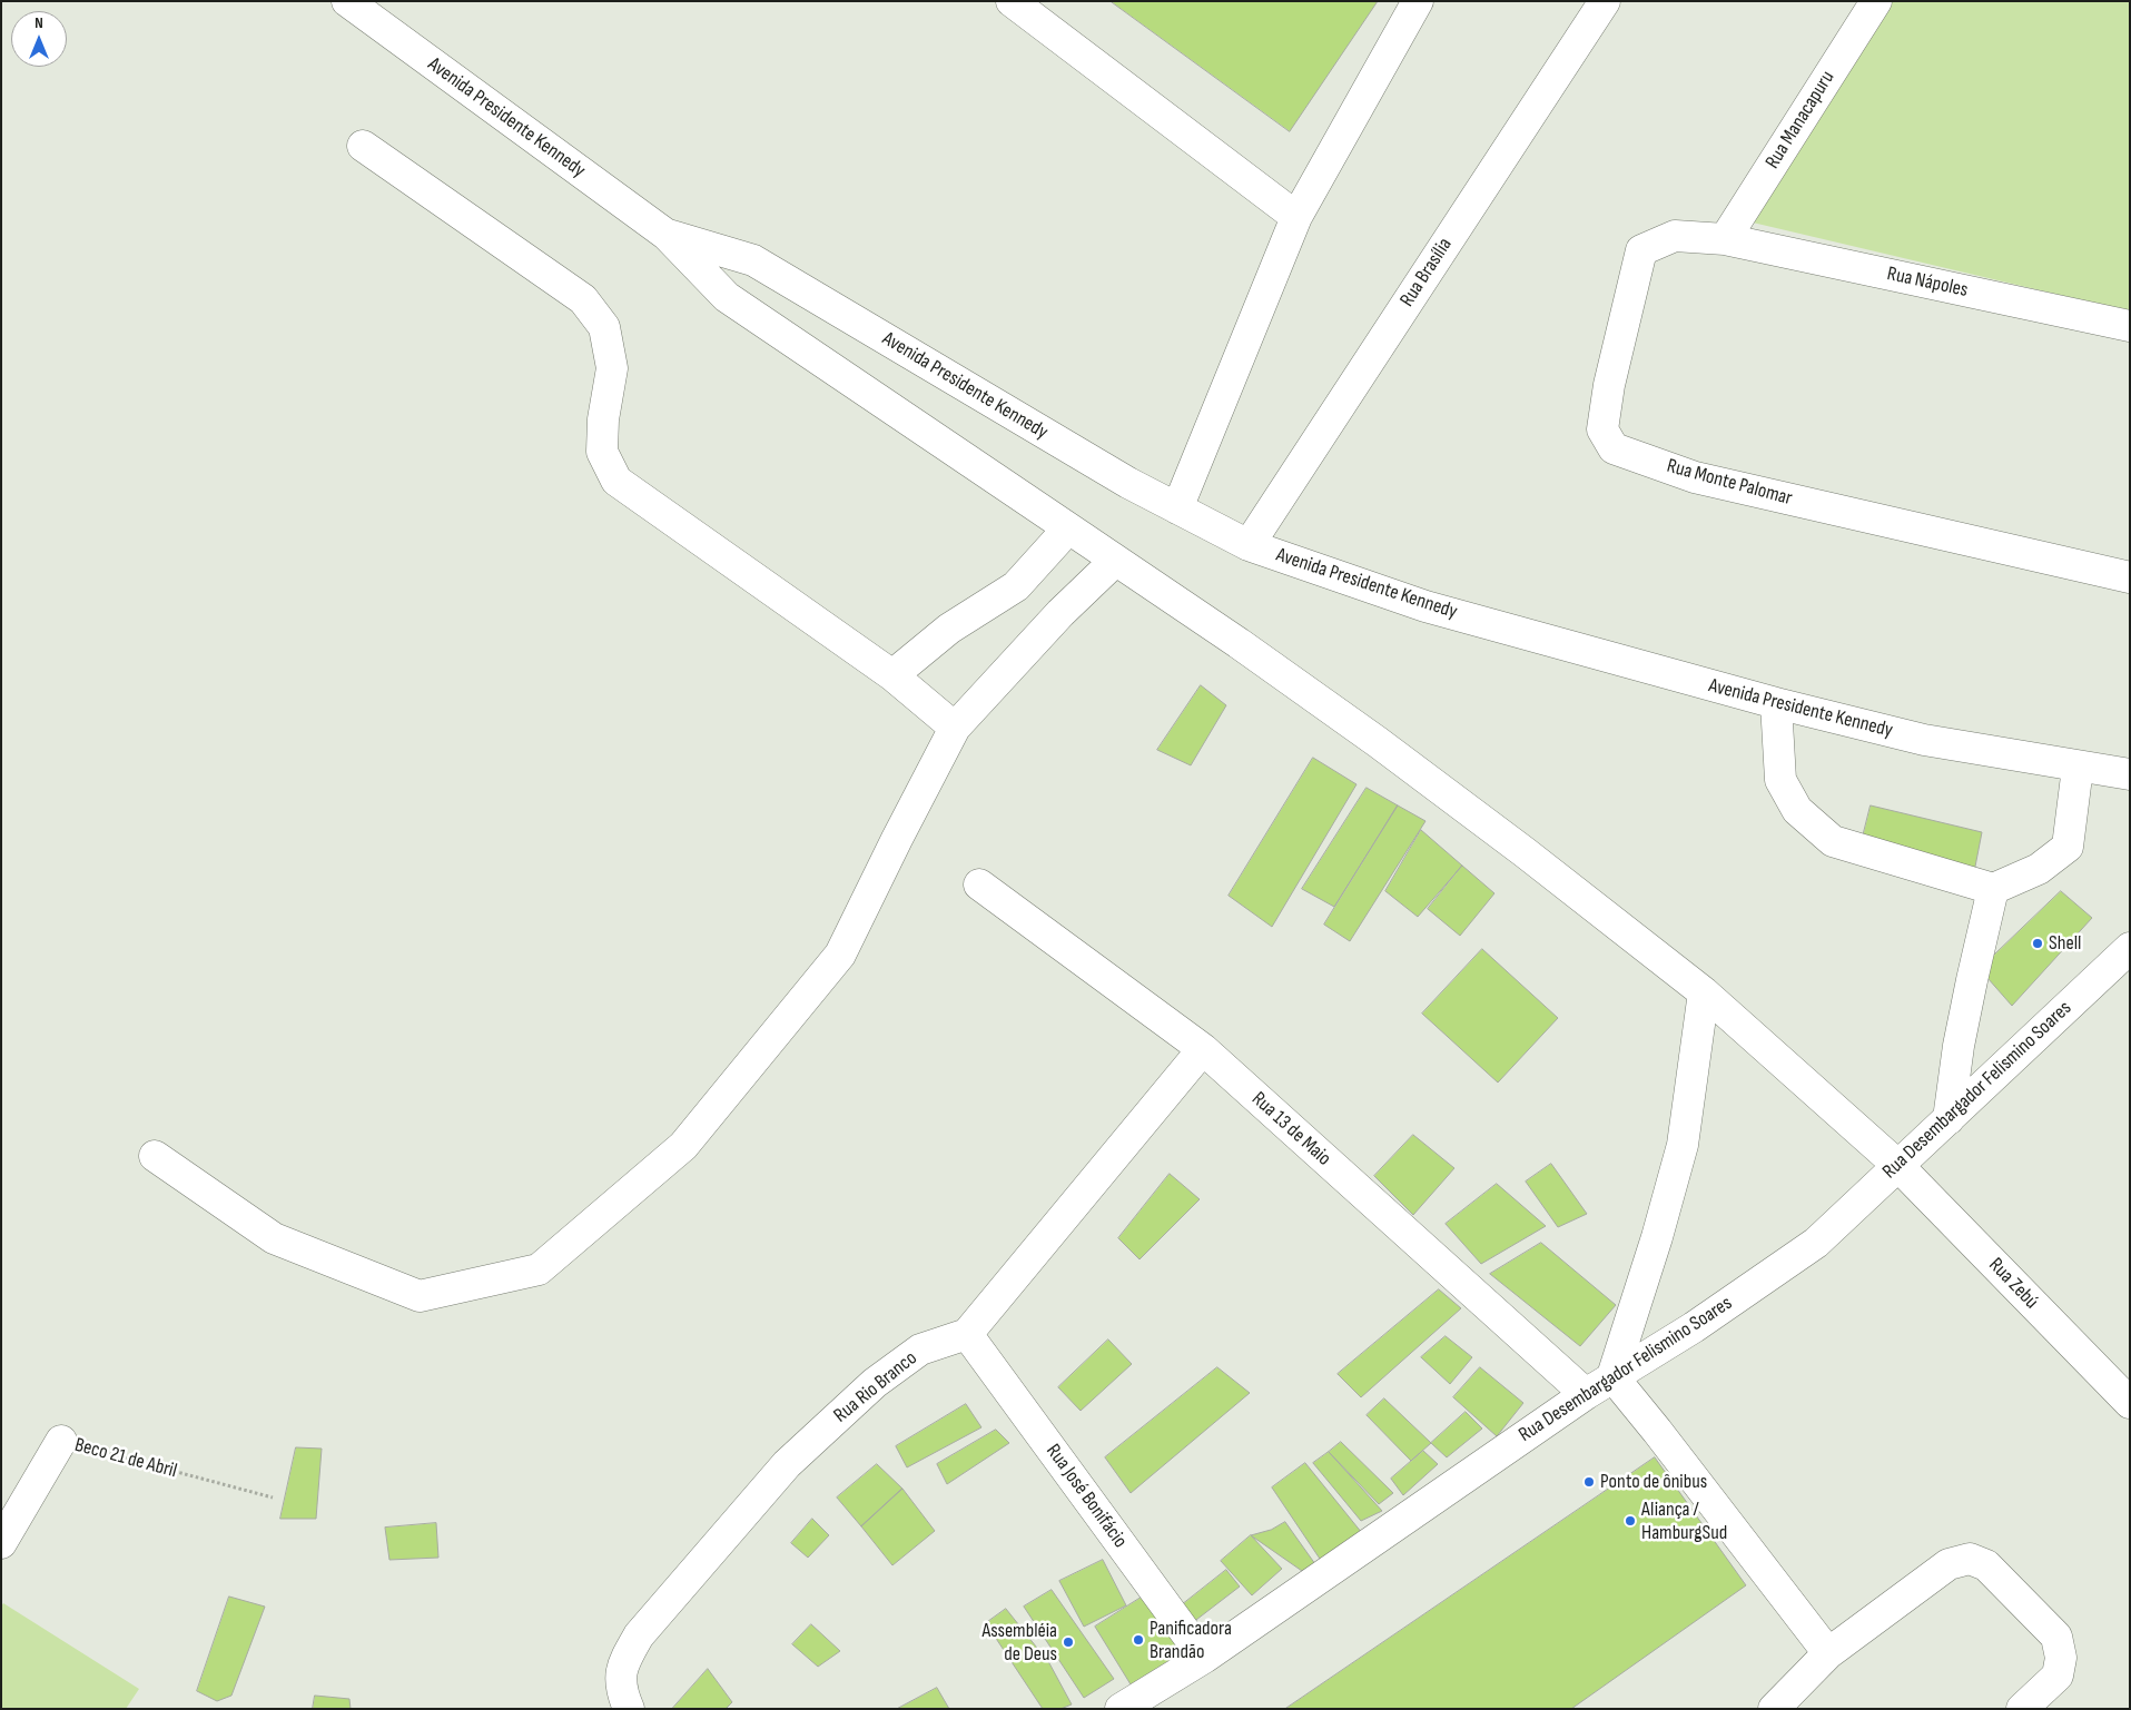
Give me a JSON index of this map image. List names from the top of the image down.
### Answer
{
  "streets": {
    "street": [
      "Avenida Presidente Kennedy",
      "Rua Manacapuru",
      "Rua Brasília",
      "Rua Nápoles",
      "Rua Monte Palomar",
      "Rua Desembargador Felismino Soares",
      "Rua 13 de Maio",
      "Rua Zebú",
      "Rua Rio Branco",
      "Beco 21 de Abril",
      "Rua José Bonifácio"
    ]
  },
  "crossings": [
    ["Avenida Presidente Kennedy", "Rua Brasília"],
    ["Avenida Presidente Kennedy", "Rua Desembargador Felismino Soares"],
    ["Avenida Presidente Kennedy", "Rua Zebú"],
    ["Rua Manacapuru", "Rua Nápoles"],
    ["Rua Manacapuru", "Rua Monte Palomar"],
    ["Rua Nápoles", "Rua Monte Palomar"],
    ["Rua Desembargador Felismino Soares", "Rua 13 de Maio"],
    ["Rua Desembargador Felismino Soares", "Rua Zebú"],
    ["Rua Desembargador Felismino Soares", "Rua José Bonifácio"],
    ["Rua Rio Branco", "Rua José Bonifácio"]
  ],
  "places": [
    "Shell",
    "Ponto de ônibus",
    "Aliança / HamburgSud",
    "Panificadora Brandão",
    "Assembléia de Deus"
  ],
  "north": "top"
}
